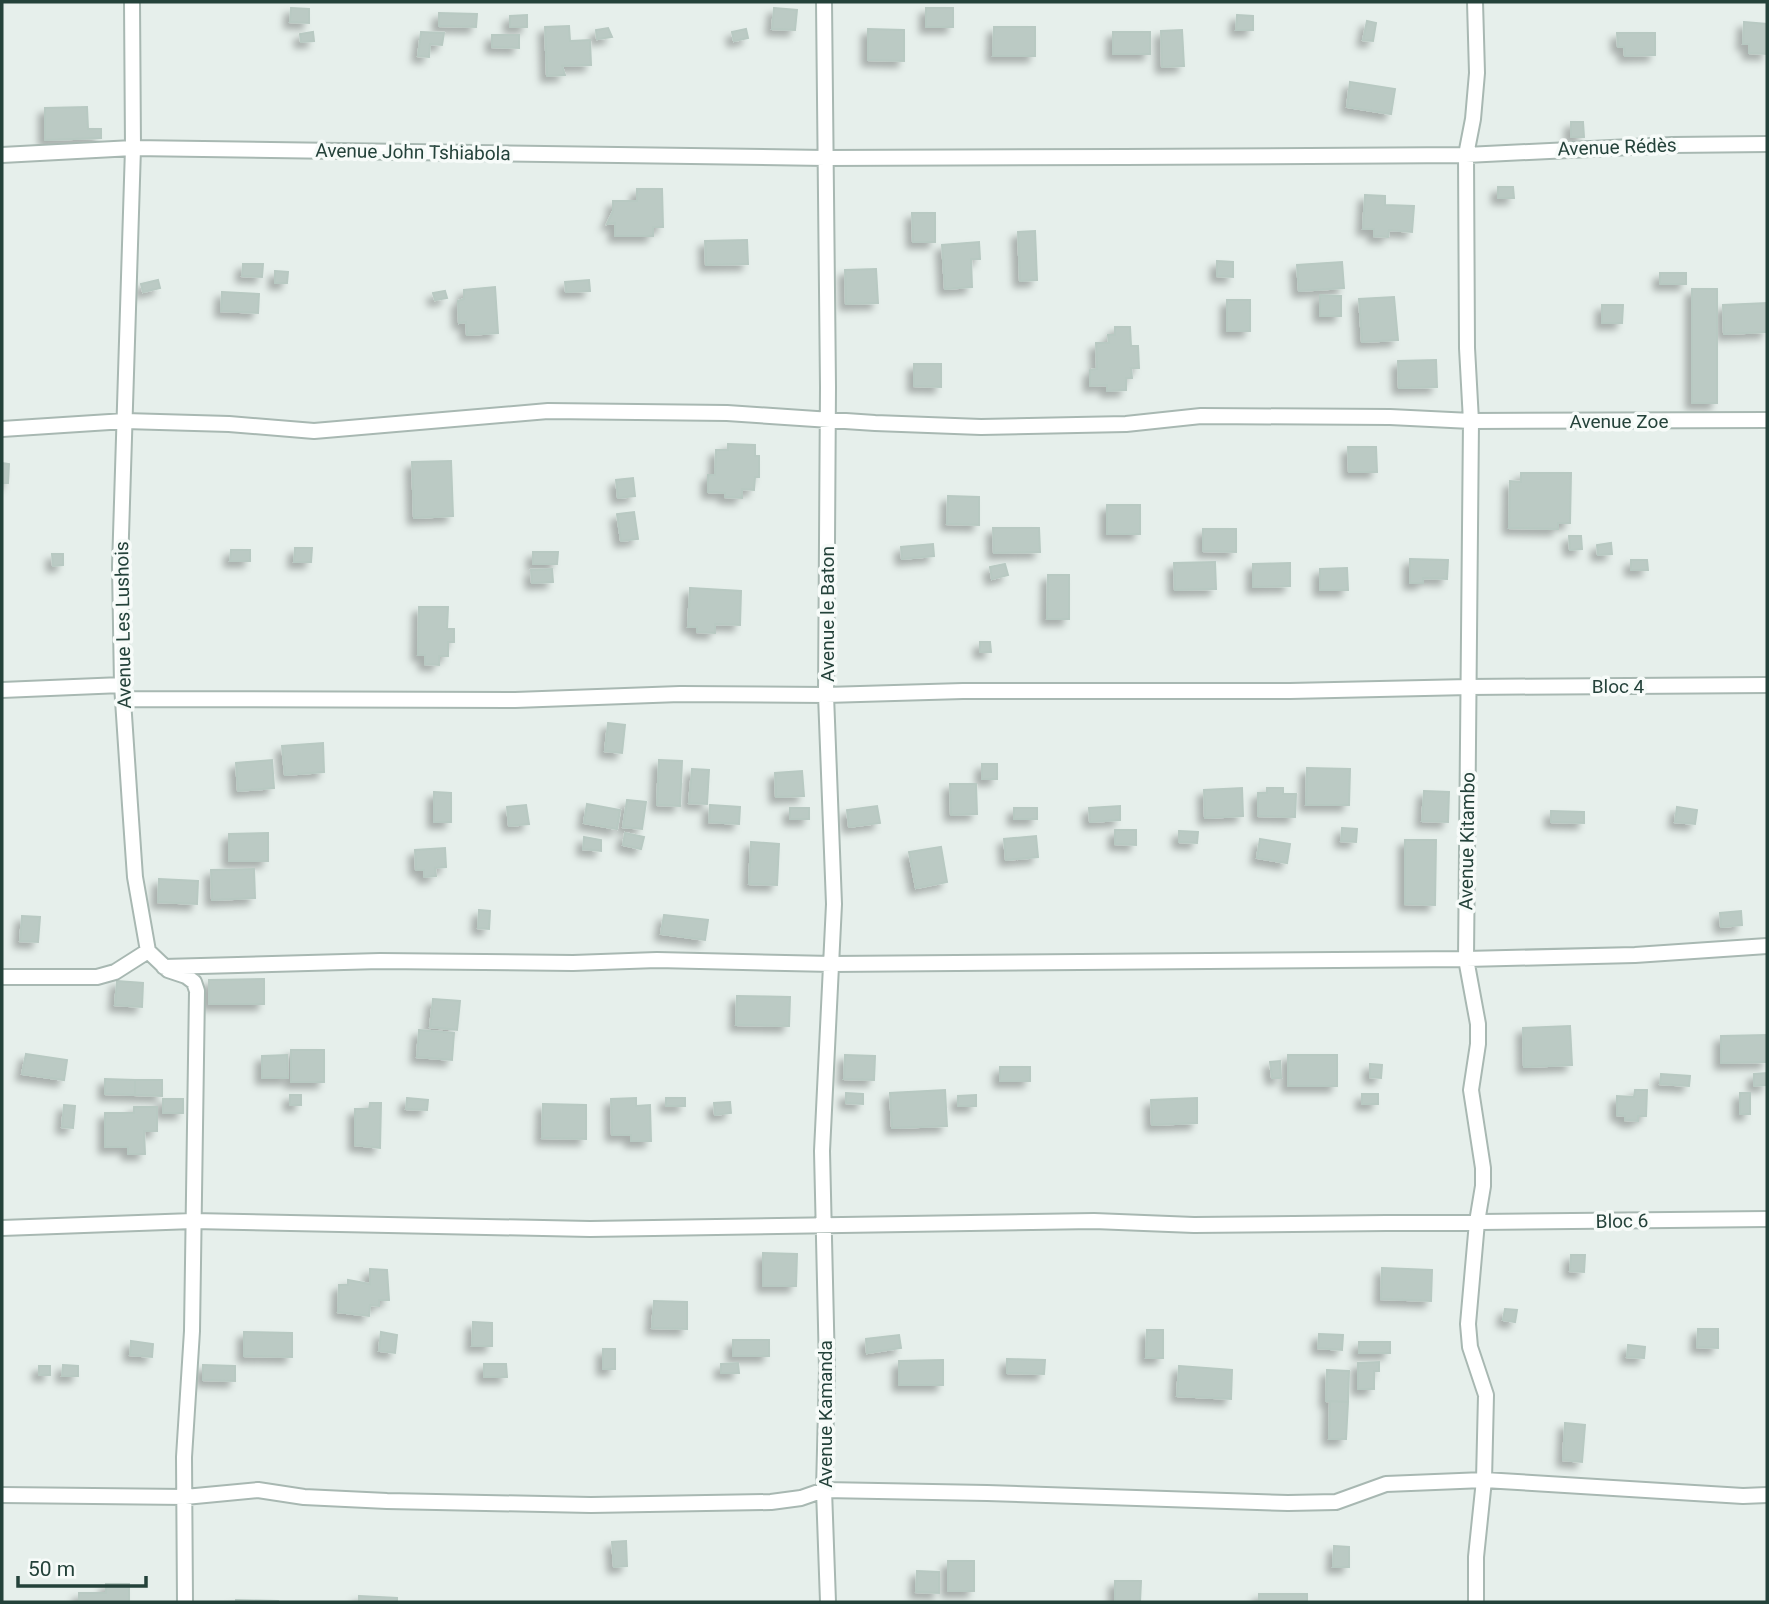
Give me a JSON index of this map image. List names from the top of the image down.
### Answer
{
  "streets": {
    "street": [
      "Avenue Rédès",
      "Avenue John Tshiabola",
      "Avenue Zoe",
      "Avenue le Baton",
      "Avenue Les Lushois",
      "Bloc 4",
      "Avenue Kitambo",
      "Bloc 6",
      "Avenue Kamanda"
    ]
  },
  "crossings": [
    ["Avenue Rédès", "Avenue John Tshiabola"],
    ["Avenue Rédès", "Avenue le Baton"],
    ["Avenue Rédès", "Avenue Kitambo"],
    ["Avenue John Tshiabola", "Avenue le Baton"],
    ["Avenue John Tshiabola", "Avenue Les Lushois"],
    ["Avenue Zoe", "Avenue le Baton"],
    ["Avenue Zoe", "Avenue Les Lushois"],
    ["Avenue Zoe", "Avenue Kitambo"],
    ["Avenue le Baton", "Bloc 4"],
    ["Avenue le Baton", "Bloc 6"],
    ["Avenue le Baton", "Avenue Kamanda"],
    ["Avenue Les Lushois", "Bloc 4"],
    ["Bloc 4", "Avenue Kitambo"],
    ["Avenue Kitambo", "Bloc 6"],
    ["Bloc 6", "Avenue Kamanda"]
  ],
  "scale_bar": "50 m"
}
